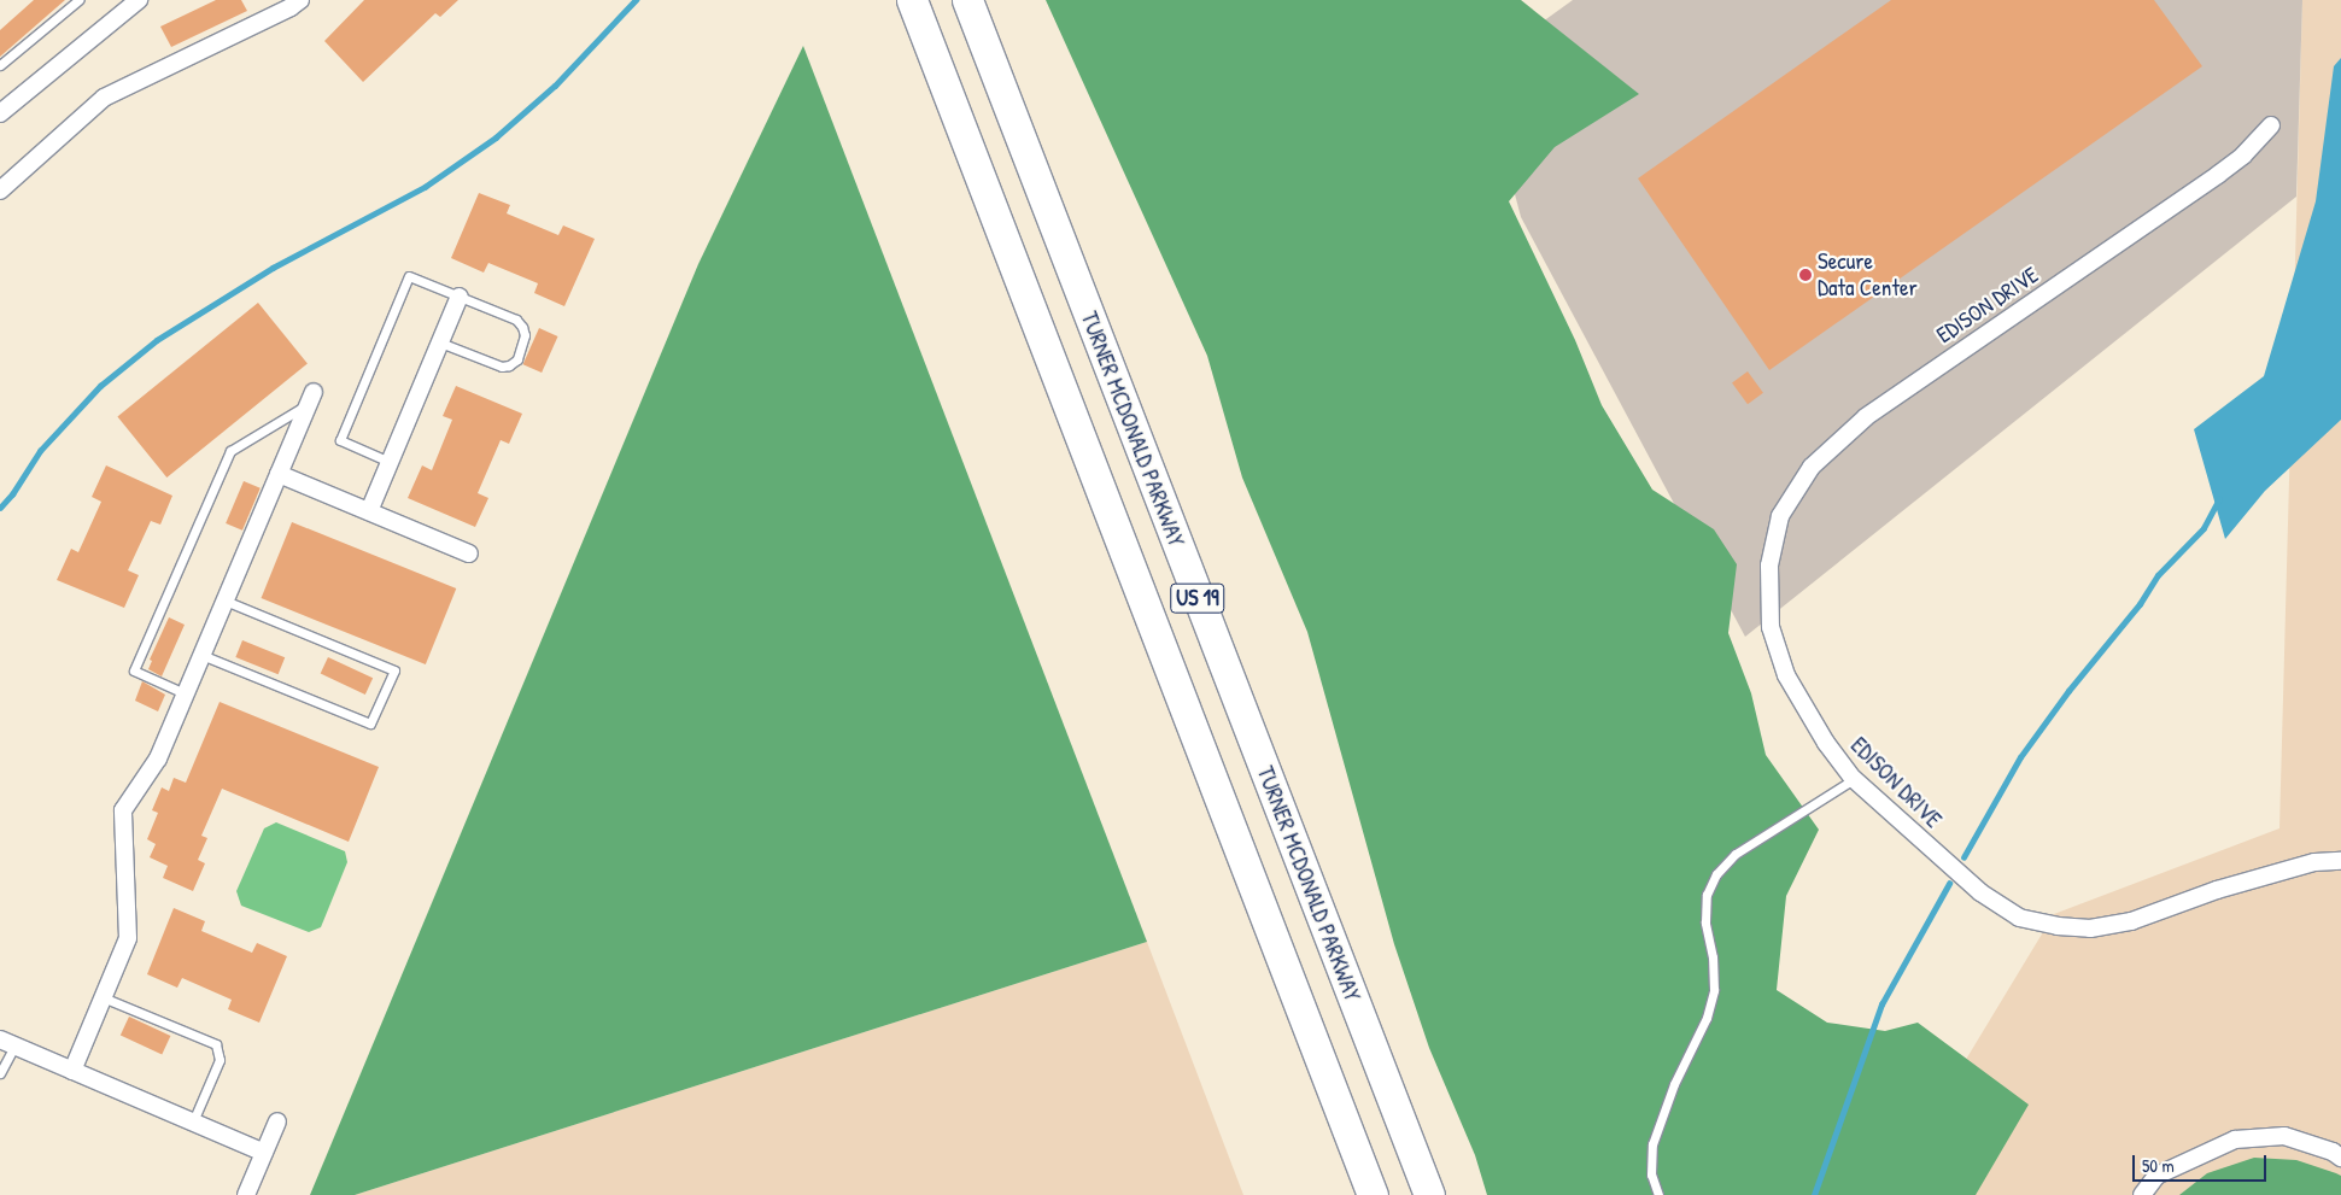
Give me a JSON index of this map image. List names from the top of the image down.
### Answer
{
  "streets": {
    "highway": ["TURNER MCDONALD PARKWAY", "US 19"],
    "street": ["EDISON DRIVE"]
  },
  "places": ["Secure Data Center"],
  "scale_bar": "50 m"
}
